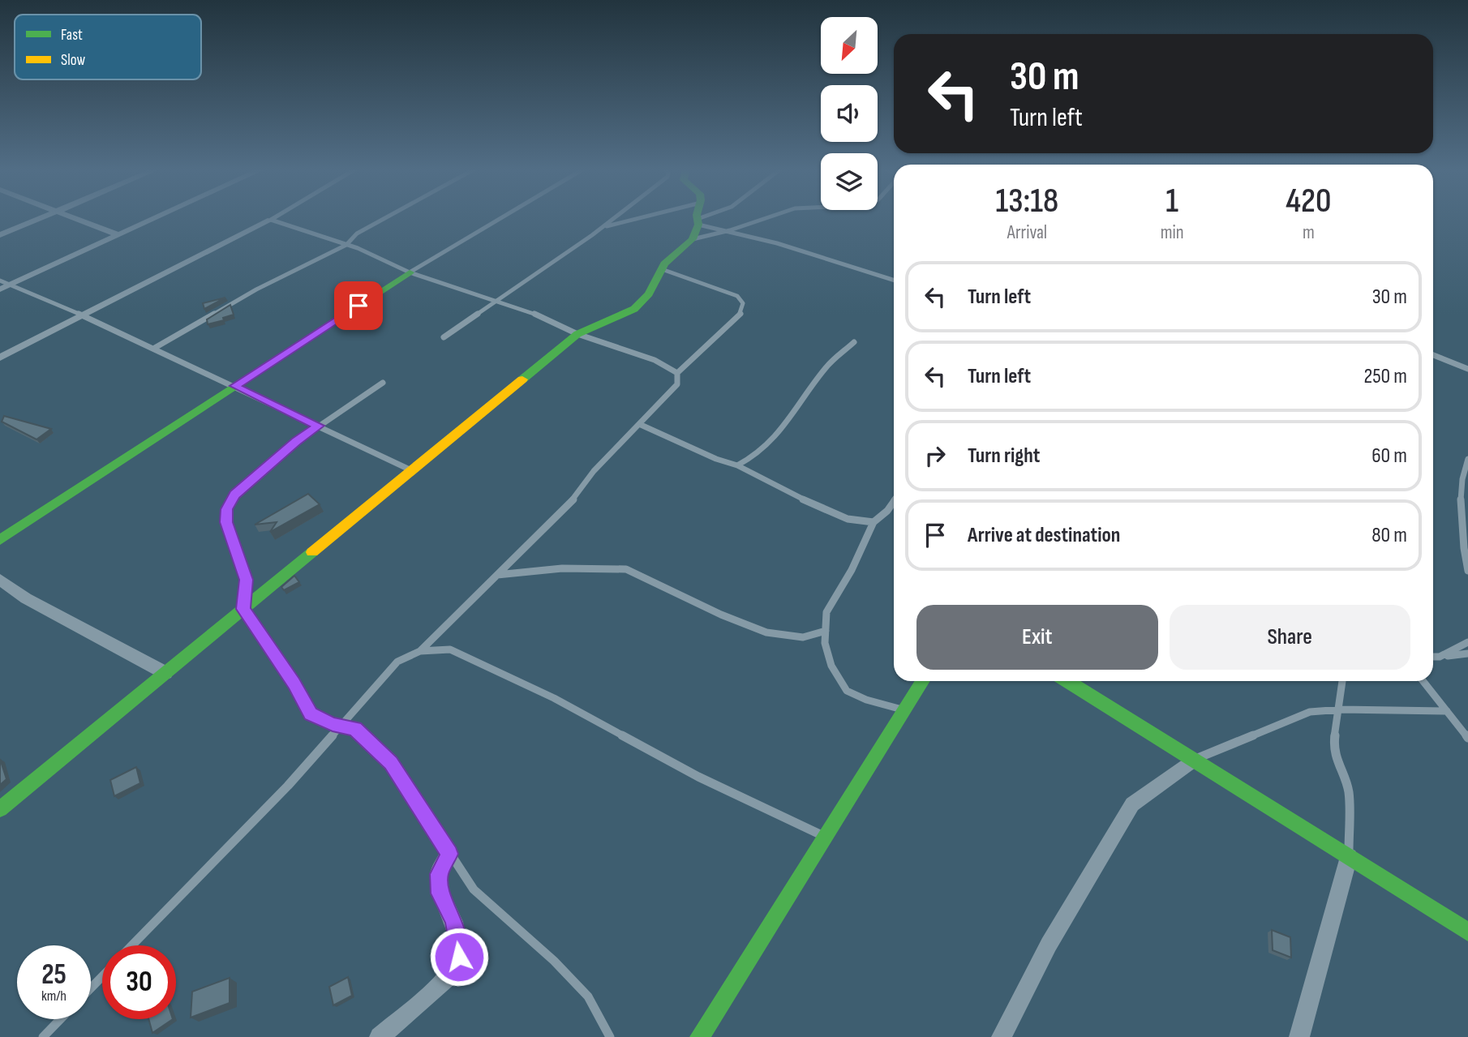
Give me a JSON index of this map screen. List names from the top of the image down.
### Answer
{
  "legend": ["Fast", "Slow"],
  "north": "bottom left",
  "page": {
    "turn": ["30 m", "Turn left"],
    "eta": [
      "13:18",
      "Arrival",
      "1",
      "min",
      "420",
      "m"
    ],
    "list": [
      {
        "name": "Turn left",
        "value": "30 m"
      },
      {
        "name": "Turn left",
        "value": "250 m"
      },
      {
        "name": "Turn right",
        "value": "60 m"
      },
      {
        "name": "Arrive at destination",
        "value": "80 m"
      }
    ],
    "buttons": ["Exit", "Share"],
    "speed": "25 km/h",
    "limit": "30"
  }
}
